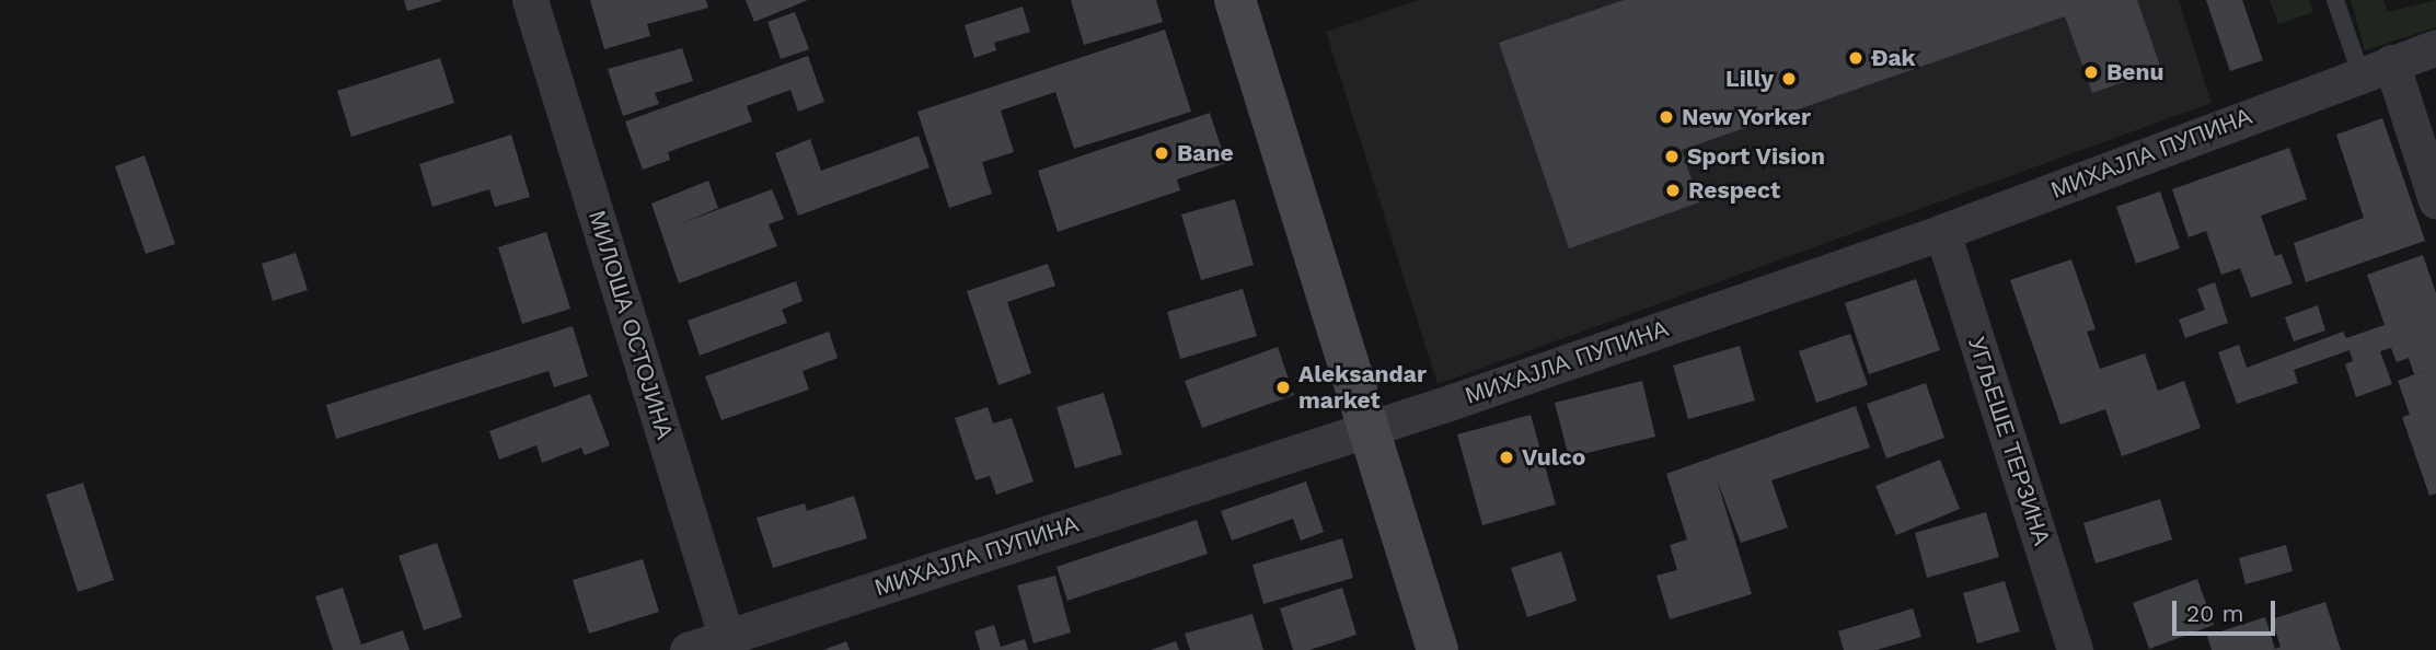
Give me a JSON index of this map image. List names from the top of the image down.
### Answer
{
  "streets": {
    "street": ["МИХАЈЛА ПУПИНА", "МИЛОША ОСТОЈИНА", "УГЉЕШЕ ТЕРЗИНА"]
  },
  "crossings": [
    ["МИХАЈЛА ПУПИНА", "МИЛОША ОСТОЈИНА"],
    ["МИХАЈЛА ПУПИНА", "УГЉЕШЕ ТЕРЗИНА"]
  ],
  "places": [
    "Đak",
    "Benu",
    "Lilly",
    "New Yorker",
    "Bane",
    "Sport Vision",
    "Respect",
    "Aleksandar market",
    "Vulco"
  ],
  "scale_bar": "20 m"
}
